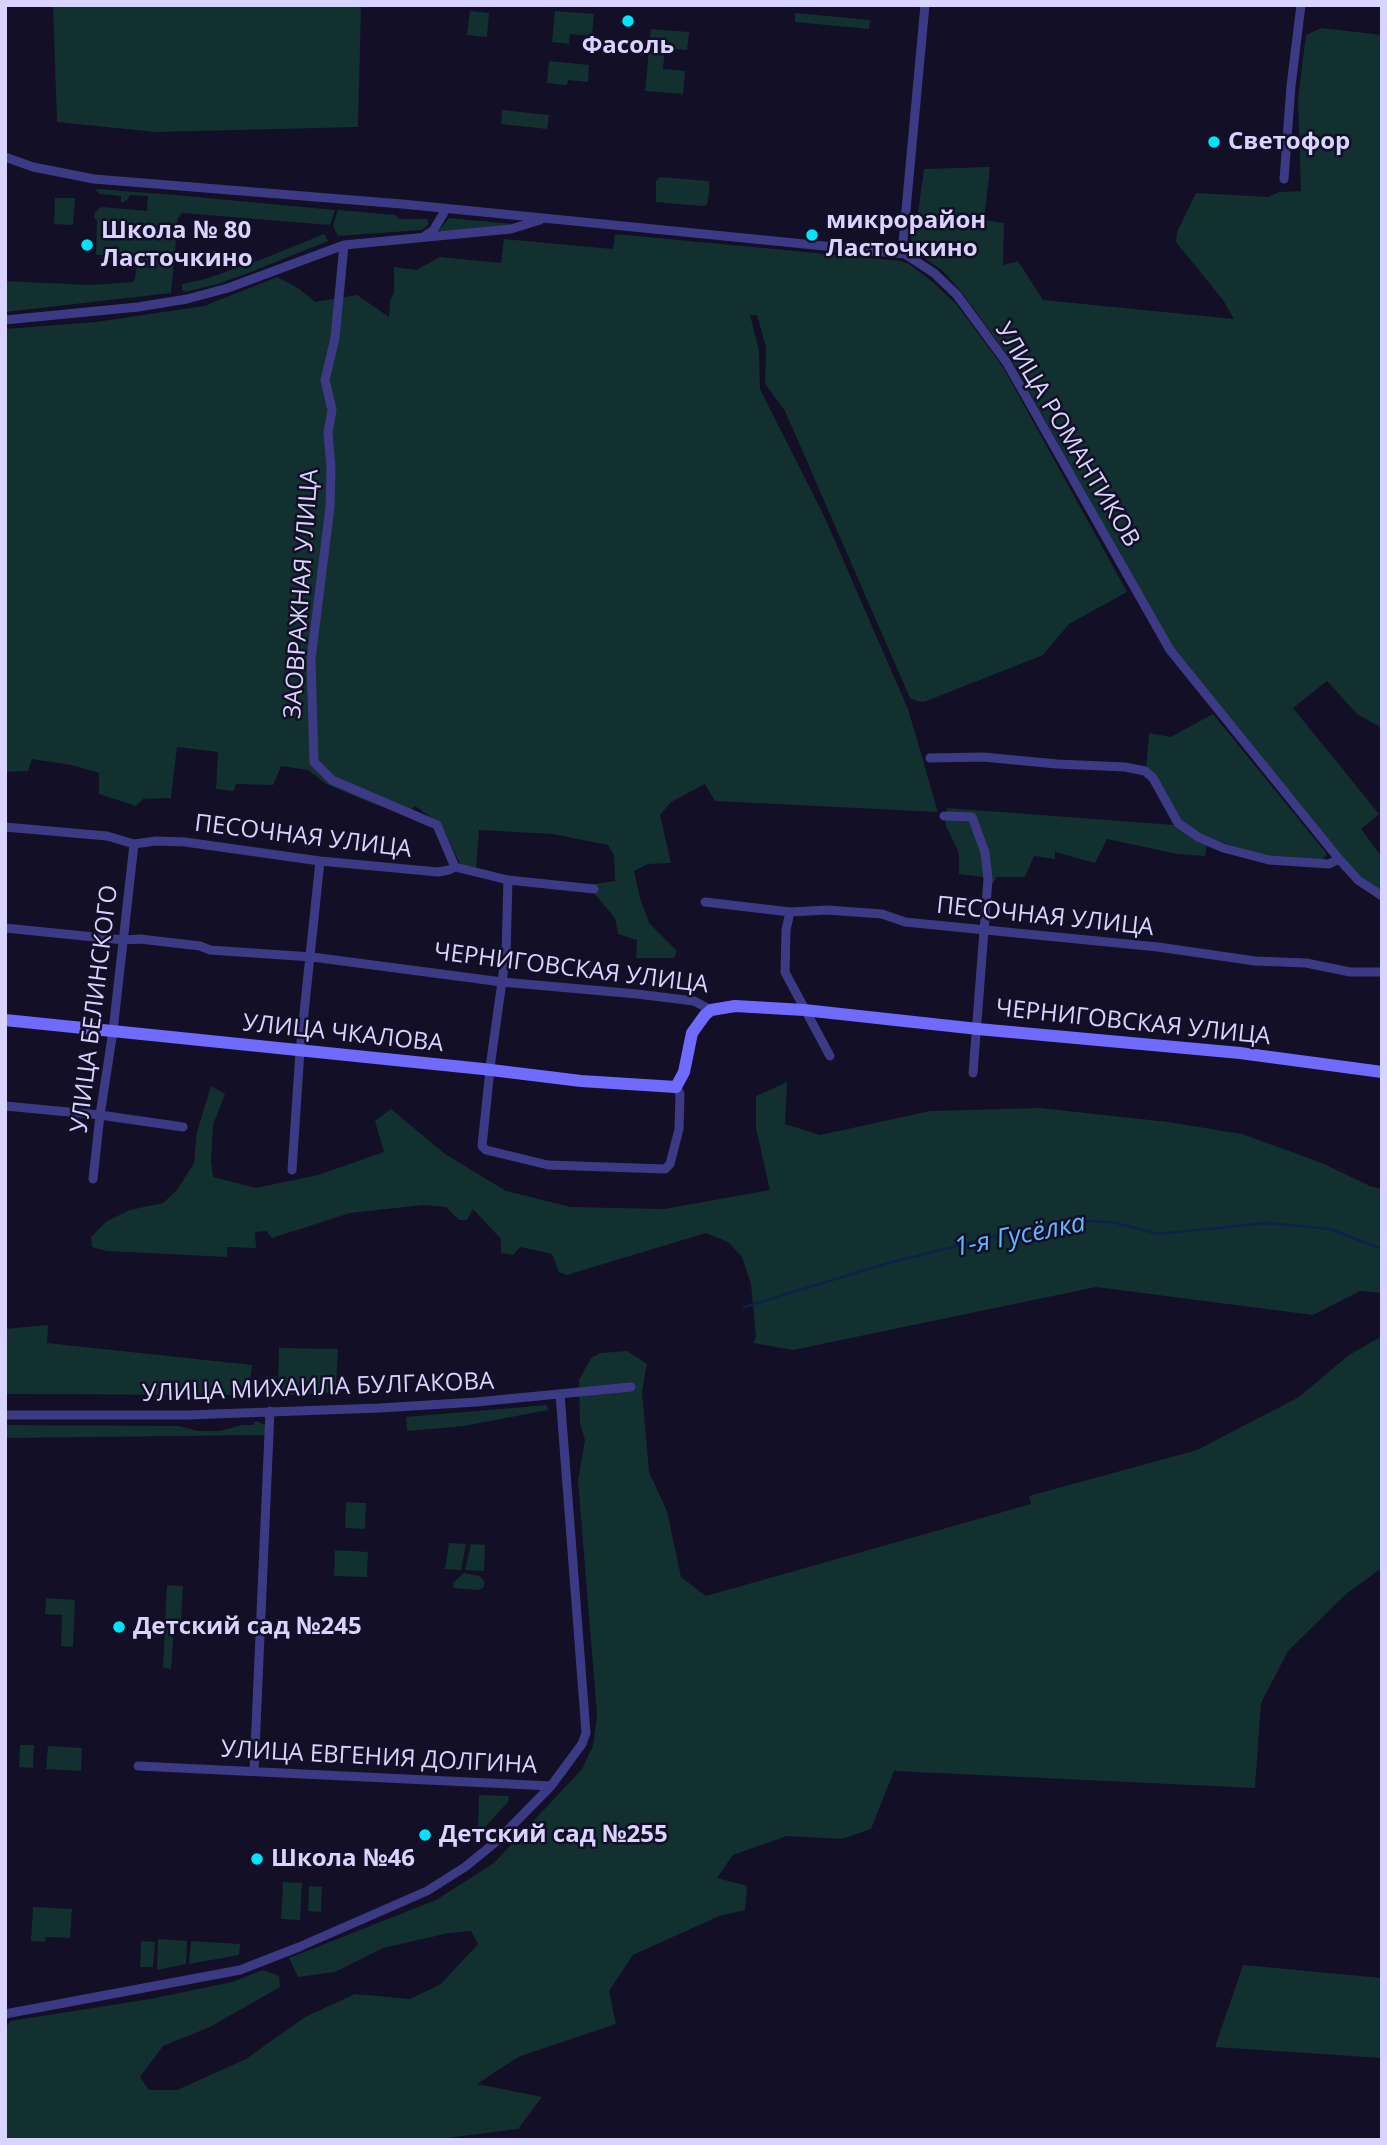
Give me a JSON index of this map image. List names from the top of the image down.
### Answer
{
  "streets": {
    "street": [
      "УЛИЦА РОМАНТИКОВ",
      "ЗАОВРАЖНАЯ УЛИЦА",
      "ПЕСОЧНАЯ УЛИЦА",
      "ЧЕРНИГОВСКАЯ УЛИЦА",
      "УЛИЦА БЕЛИНСКОГО",
      "УЛИЦА ЧКАЛОВА",
      "УЛИЦА МИХАИЛА БУЛГАКОВА",
      "УЛИЦА ЕВГЕНИЯ ДОЛГИНА"
    ]
  },
  "crossings": [
    ["УЛИЦА РОМАНТИКОВ", "ЗАОВРАЖНАЯ УЛИЦА"],
    ["ЗАОВРАЖНАЯ УЛИЦА", "ПЕСОЧНАЯ УЛИЦА"],
    ["ПЕСОЧНАЯ УЛИЦА", "УЛИЦА БЕЛИНСКОГО"],
    ["ЧЕРНИГОВСКАЯ УЛИЦА", "УЛИЦА БЕЛИНСКОГО"],
    ["УЛИЦА БЕЛИНСКОГО", "УЛИЦА ЧКАЛОВА"],
    ["УЛИЦА МИХАИЛА БУЛГАКОВА", "УЛИЦА ЕВГЕНИЯ ДОЛГИНА"]
  ],
  "water": ["1-я Гусёлка"],
  "places": [
    "Фасоль",
    "Светофор",
    "микрорайон Ласточкино",
    "Школа № 80 Ласточкино",
    "Детский сад №245",
    "Детский сад №255",
    "Школа №46"
  ]
}
